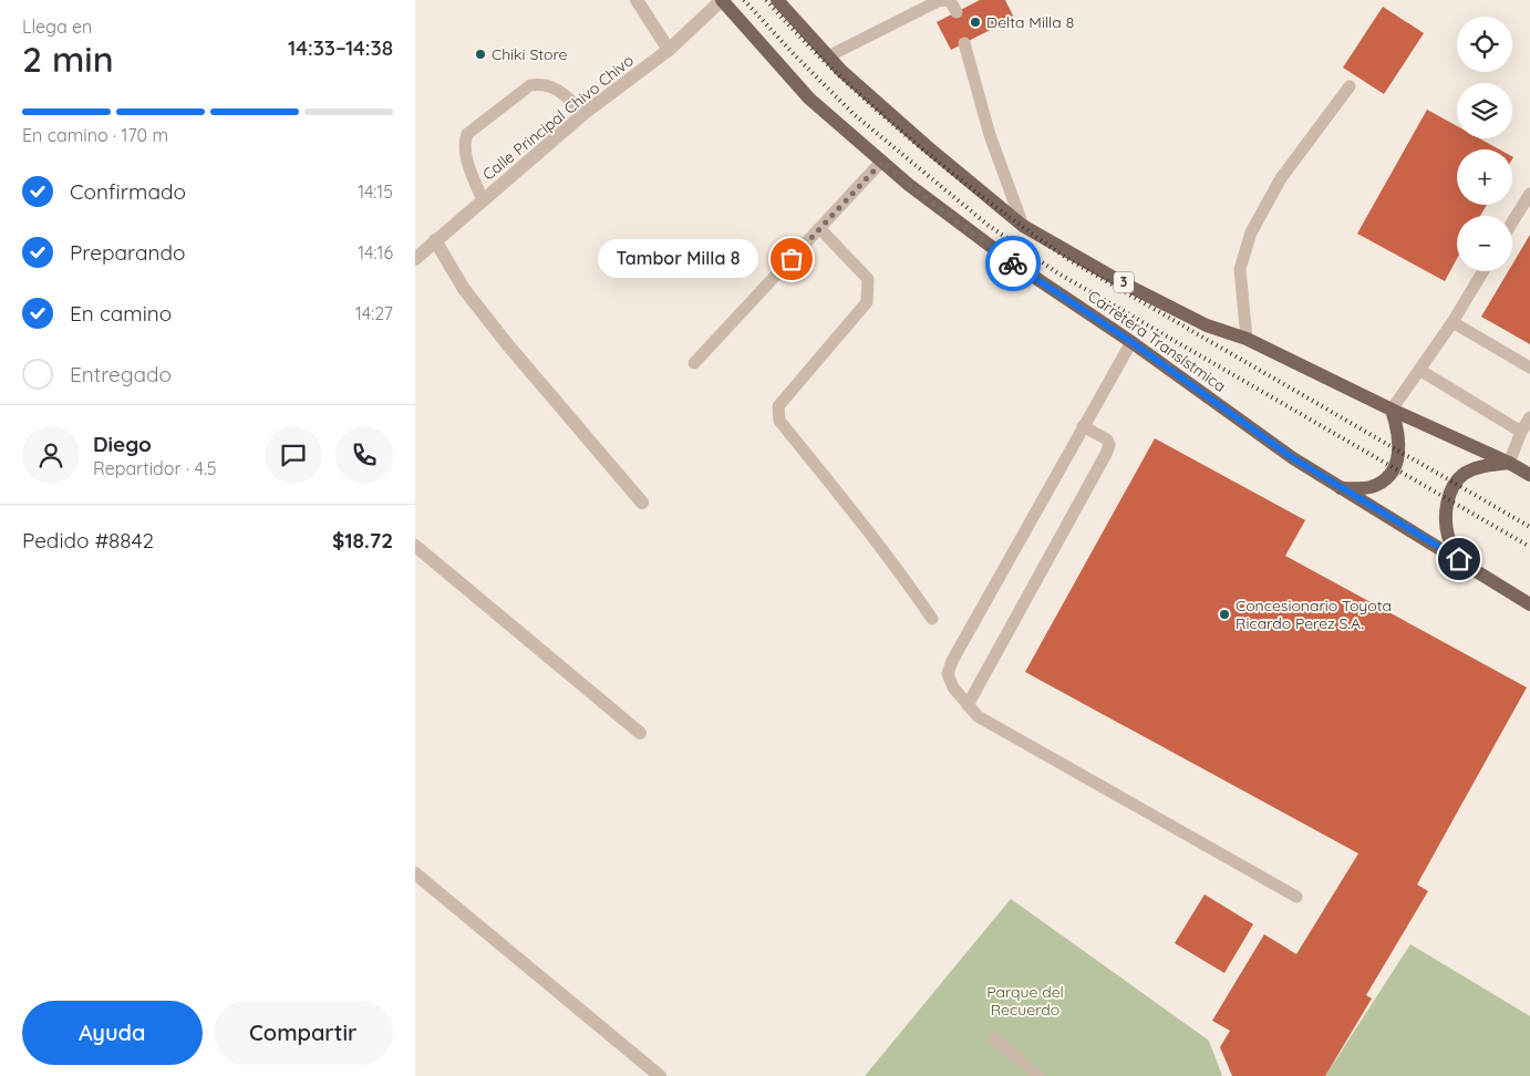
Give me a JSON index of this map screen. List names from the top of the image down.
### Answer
{
  "streets": {
    "main road": ["3", "Carretera Transístmica"],
    "street": ["Calle Principal Chivo Chivo"]
  },
  "crossings": [
    ["Calle Principal Chivo Chivo", "Carretera Transístmica"]
  ],
  "parks": ["Parque del Recuerdo"],
  "places": [
    "Delta Milla 8",
    "Chiki Store",
    "Tambor Milla 8",
    "Concesionario Toyota Ricardo Perez S.A."
  ],
  "page": {
    "heading": ["2 min", "Llega en", "14:33–14:38"],
    "panel": [
      "Diego",
      "Repartidor · 4.5",
      "Pedido #8842",
      "$18.72"
    ],
    "map_buttons": ["+", "−"],
    "bar": "En camino · 170 m",
    "list": [
      ["Confirmado", "14:15"],
      ["Preparando", "14:16"],
      ["En camino", "14:27"],
      "Entregado"
    ],
    "bubble": "Tambor Milla 8",
    "buttons": ["Ayuda", "Compartir"]
  }
}
